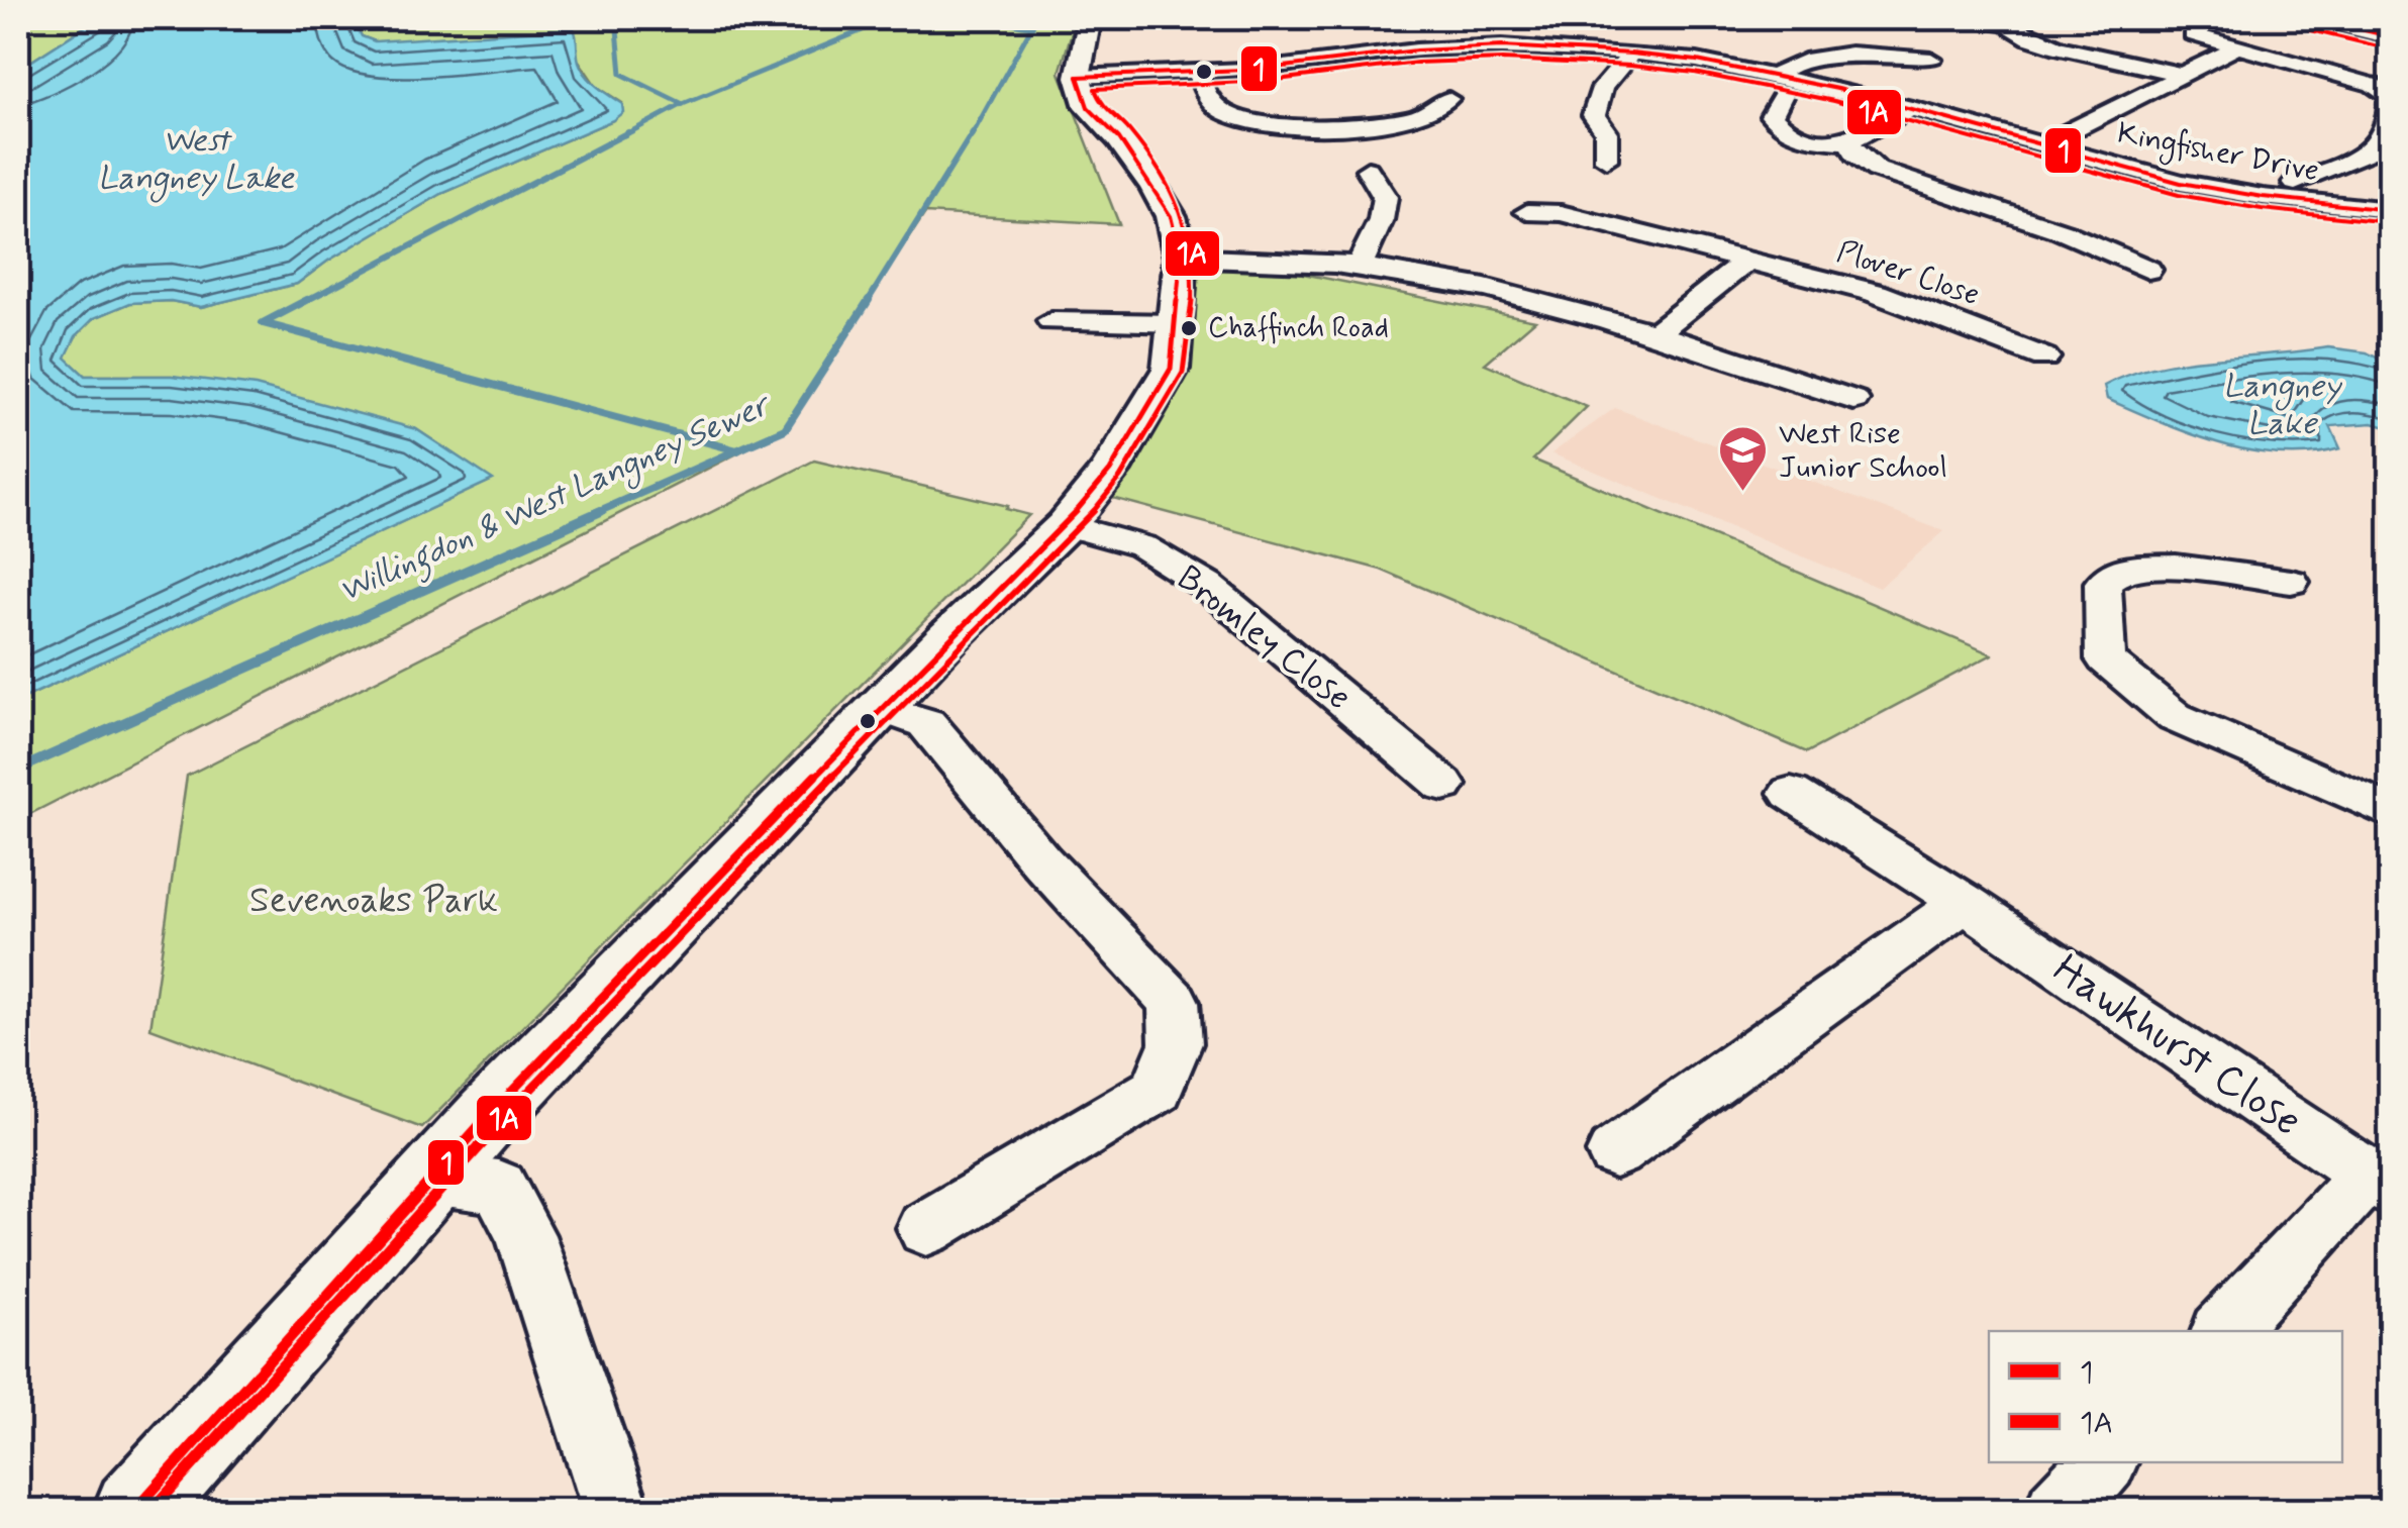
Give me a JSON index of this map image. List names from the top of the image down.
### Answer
{
  "streets": {
    "street": [
      "Kingfisher Drive",
      "Plover Close",
      "Bromley Close",
      "Hawkhurst Close"
    ]
  },
  "water": ["West Langney Lake", "Langney Lake", "Willingdon & West Langney Sewer"],
  "parks": ["Sevenoaks Park"],
  "places": {
    "other": ["Chaffinch Road"],
    "school or university": ["West Rise Junior School"]
  },
  "lines": ["transit line 1", "transit line 1A"],
  "legend": ["1", "1A"]
}
